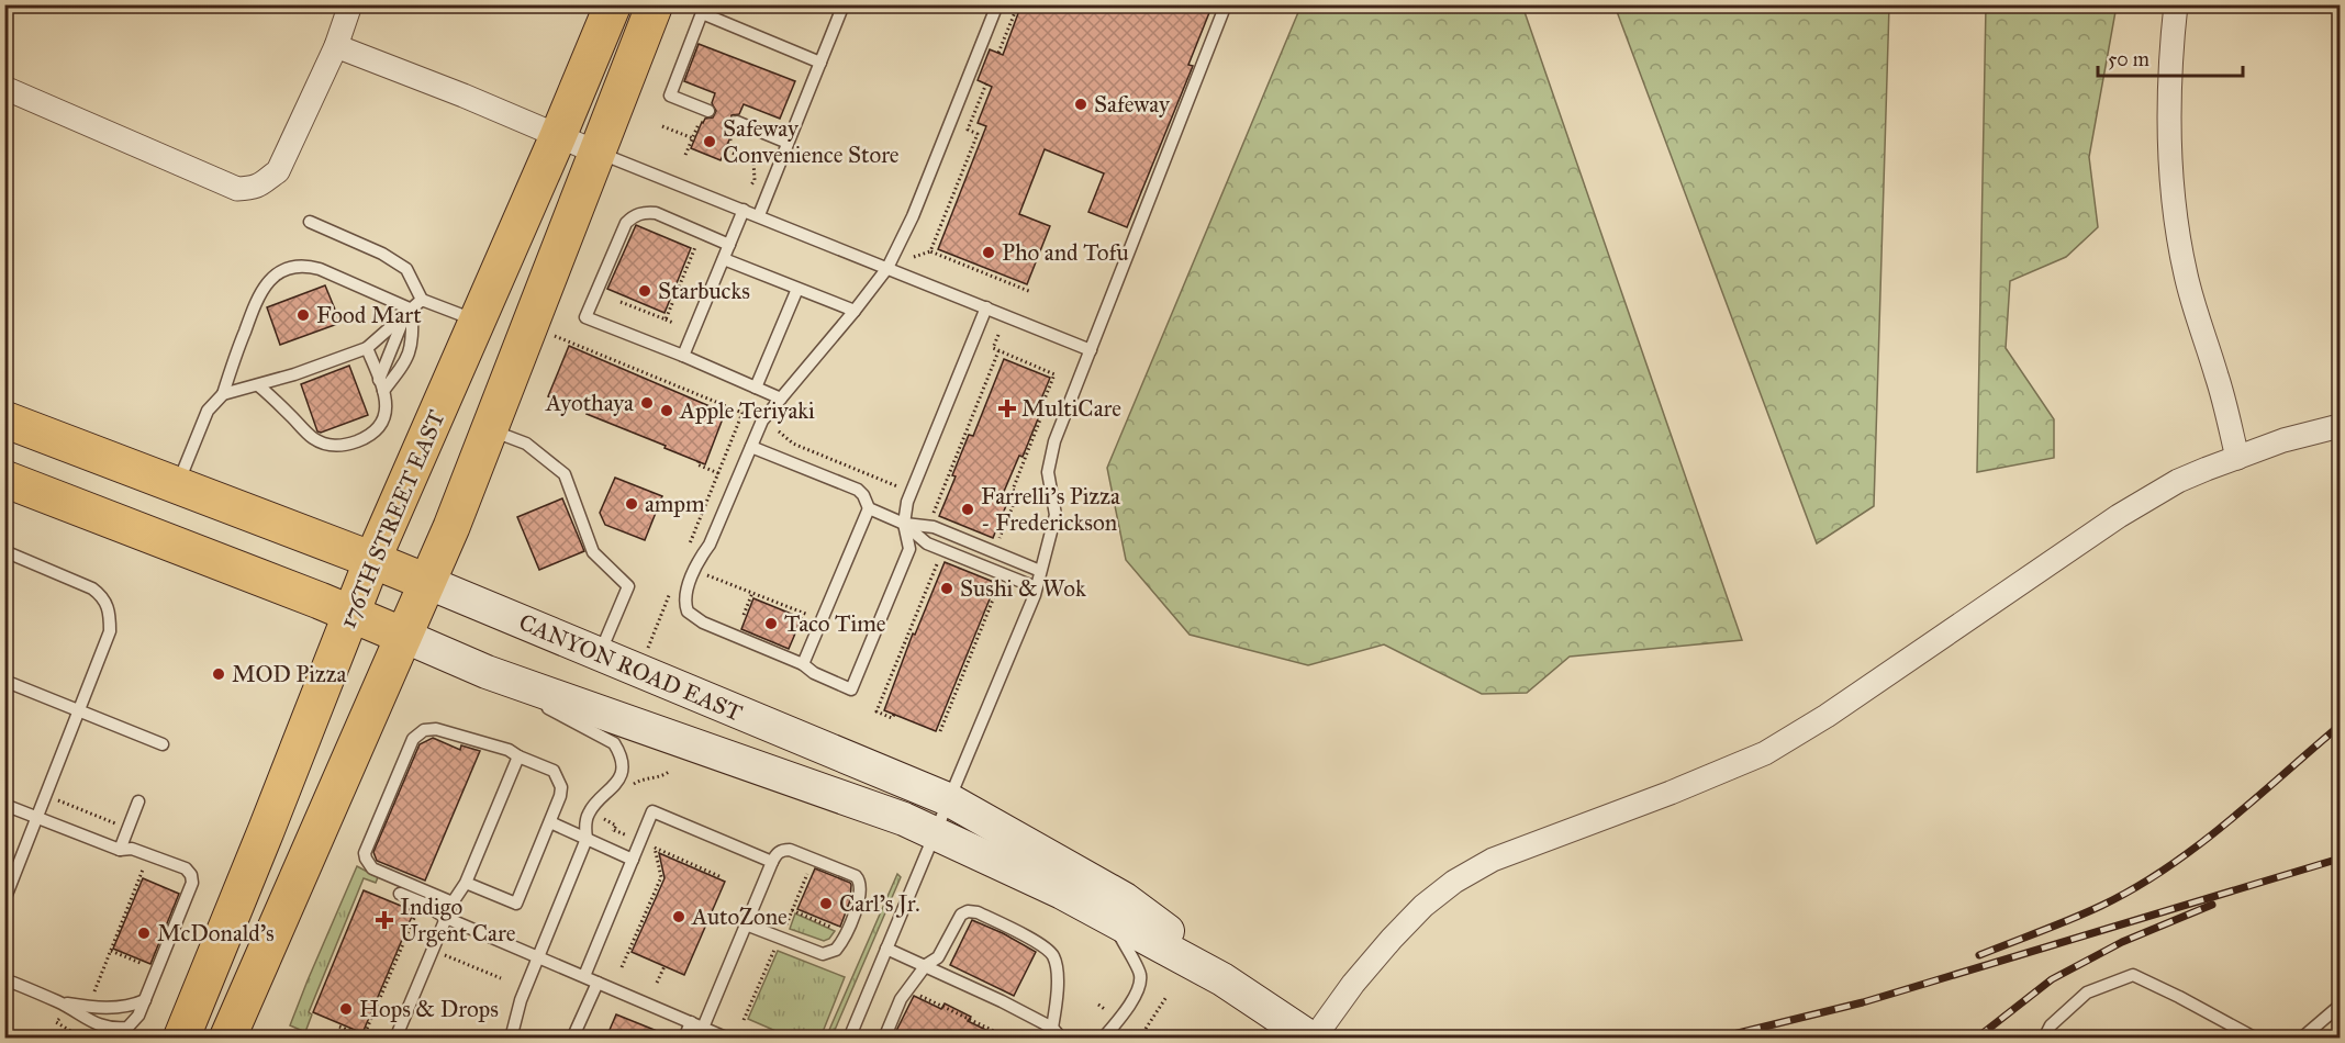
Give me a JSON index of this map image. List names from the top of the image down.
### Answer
{
  "streets": {
    "main road": ["176TH STREET EAST", "CANYON ROAD EAST"]
  },
  "crossings": [
    ["176TH STREET EAST", "CANYON ROAD EAST"]
  ],
  "places": {
    "other": [
      "Safeway",
      "Safeway Convenience Store",
      "Pho and Tofu",
      "Starbucks",
      "Food Mart",
      "Ayothaya",
      "Apple Teriyaki",
      "ampm",
      "Farrelli's Pizza - Frederickson",
      "Sushi & Wok",
      "Taco Time",
      "MOD Pizza",
      "Carl's Jr.",
      "AutoZone",
      "McDonald's",
      "Hops & Drops"
    ],
    "health": ["MultiCare", "Indigo Urgent Care"]
  },
  "scale_bar": "50 m"
}
